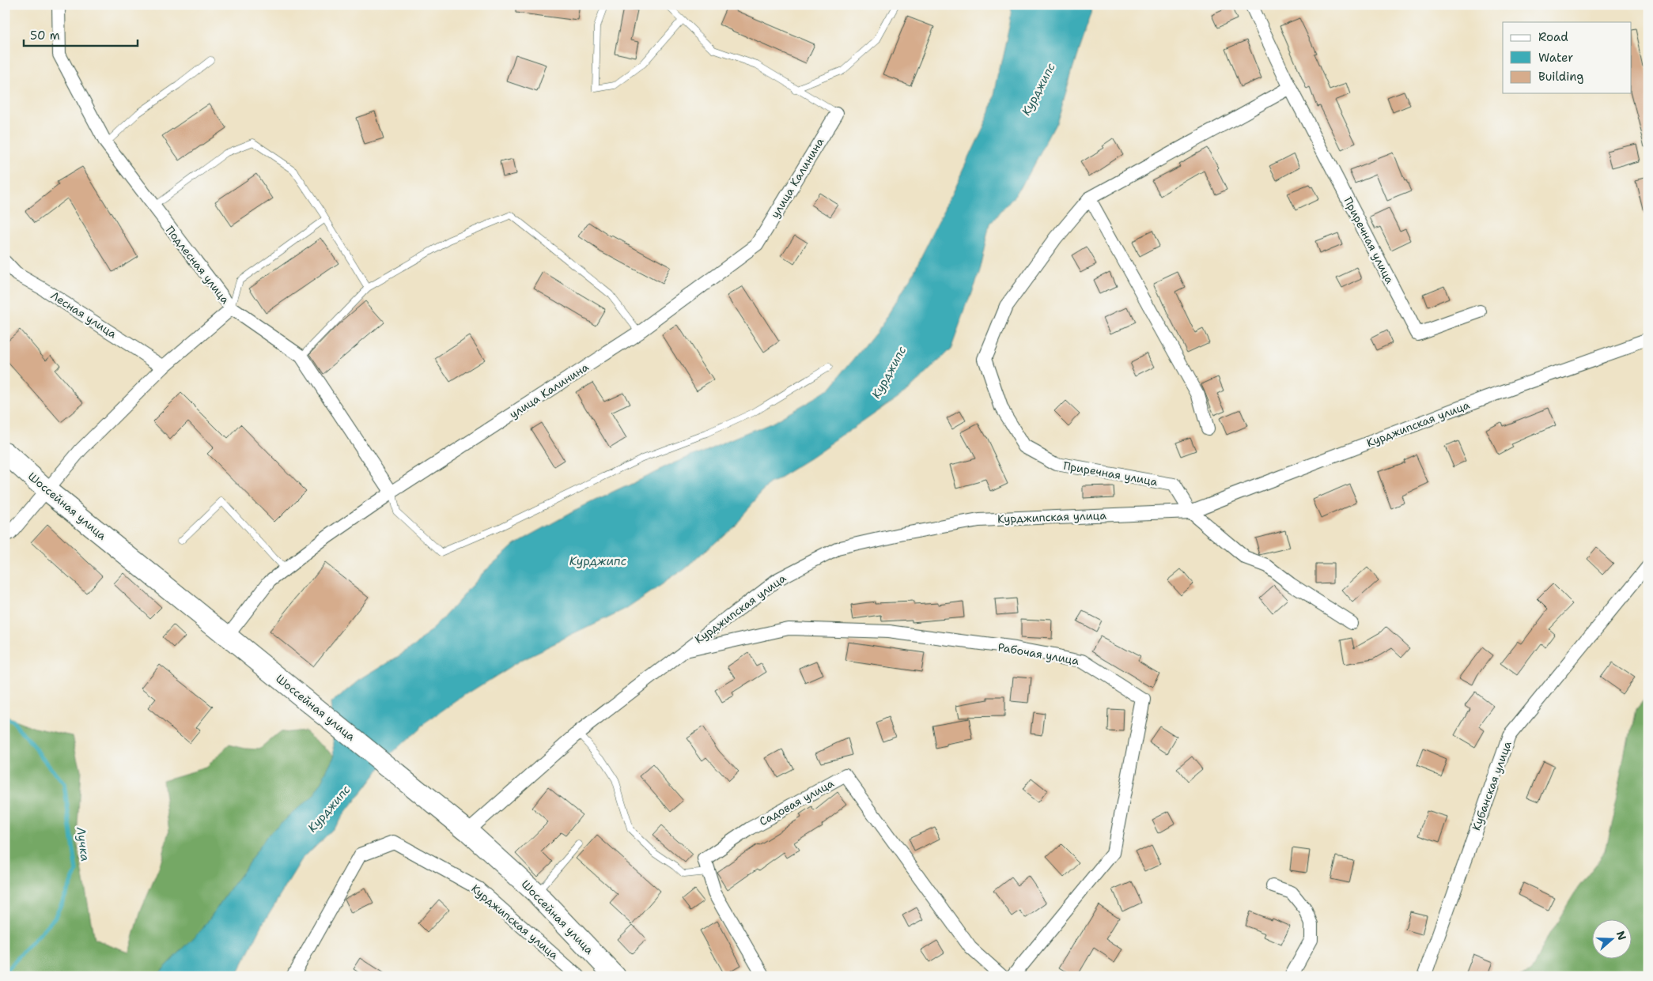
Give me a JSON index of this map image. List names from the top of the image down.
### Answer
{
  "streets": {
    "main road": ["Шоссейная улица"],
    "street": [
      "улица Калинина",
      "Приречная улица",
      "Подлесная улица",
      "Лесная улица",
      "Курджипская улица",
      "Рабочая улица",
      "Кубанская улица",
      "Садовая улица"
    ]
  },
  "crossings": [
    ["улица Калинина", "Подлесная улица"],
    ["улица Калинина", "Шоссейная улица"],
    ["Приречная улица", "Курджипская улица"],
    ["Курджипская улица", "Шоссейная улица"],
    ["Курджипская улица", "Рабочая улица"]
  ],
  "water": ["Курджипс", "Лучка"],
  "legend": ["Road", "Water", "Building"],
  "scale_bar": "50 m",
  "north": "right"
}
